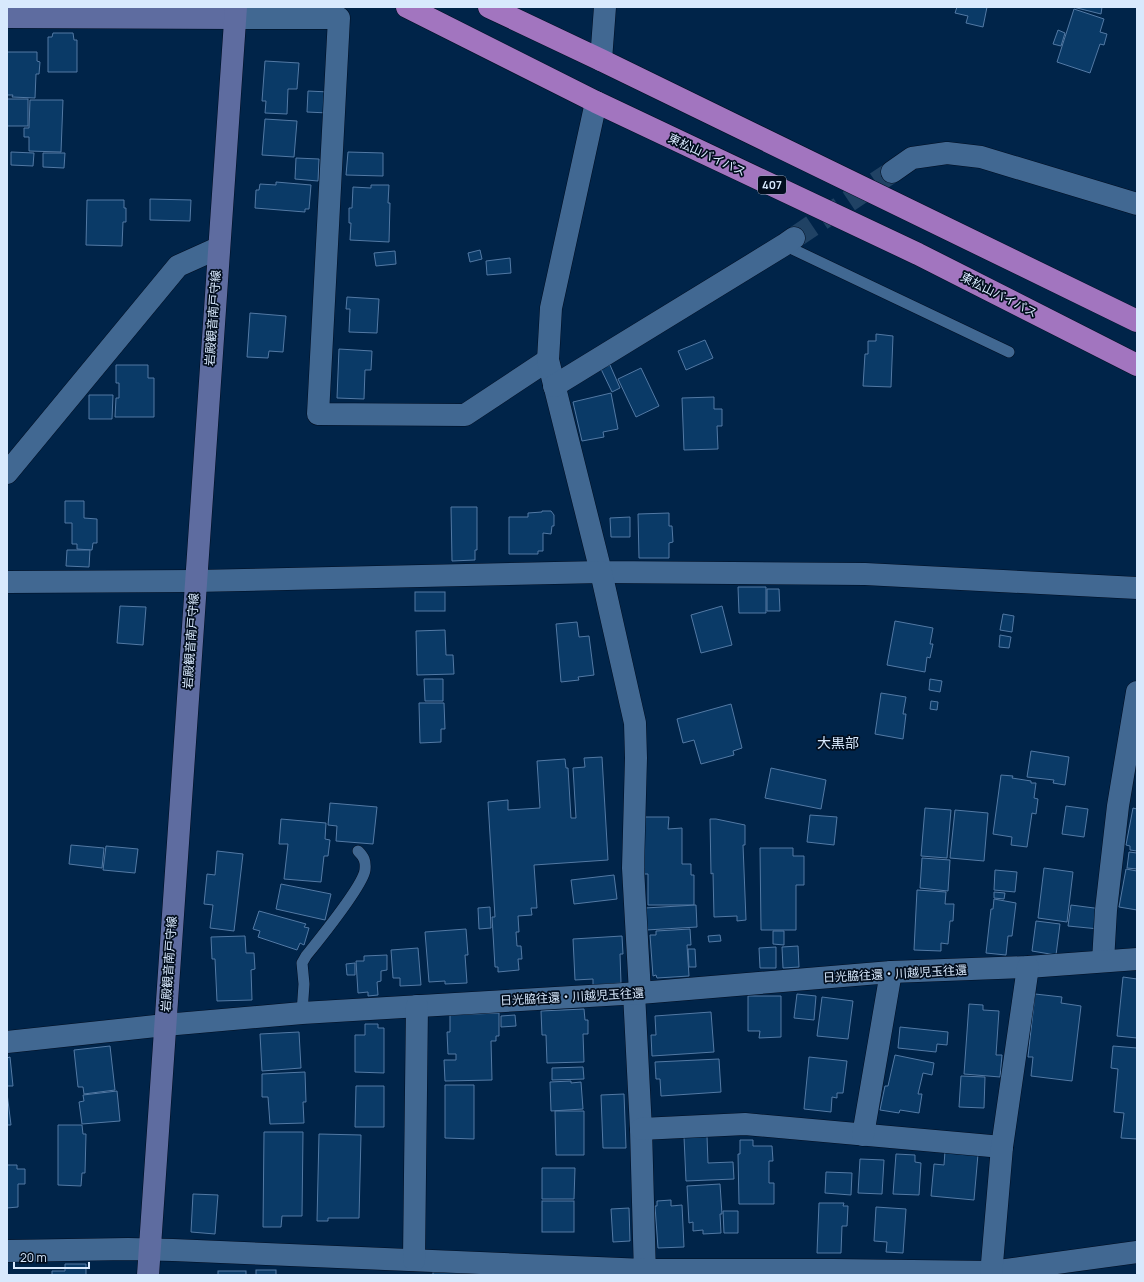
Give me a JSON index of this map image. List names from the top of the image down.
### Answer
{
  "streets": {
    "highway": ["東松山バイパス", "407"],
    "main road": ["岩殿観音南戸守線"],
    "street": ["日光脇往還・川越児玉往還"]
  },
  "crossings": [
    ["岩殿観音南戸守線", "日光脇往還・川越児玉往還"]
  ],
  "districts": ["大黒部"],
  "scale_bar": "20 m"
}
